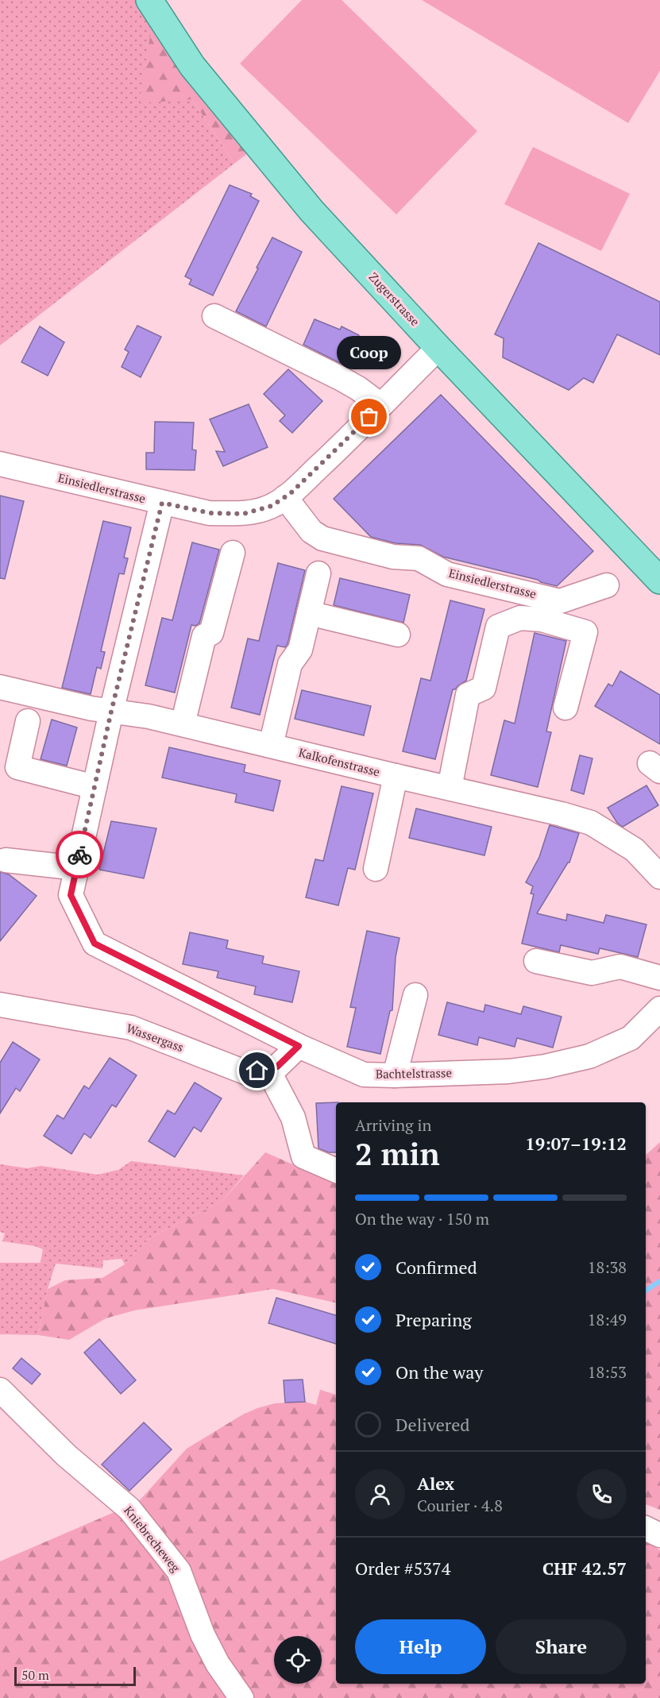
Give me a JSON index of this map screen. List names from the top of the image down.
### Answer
{
  "streets": {
    "main road": ["Zugerstrasse"],
    "street": [
      "Einsiedlerstrasse",
      "Kalkofenstrasse",
      "Wassergass",
      "Bachtelstrasse",
      "Kniebrecheweg"
    ]
  },
  "crossings": [
    ["Zugerstrasse", "Einsiedlerstrasse"],
    ["Einsiedlerstrasse", "Bachtelstrasse"],
    ["Kalkofenstrasse", "Bachtelstrasse"],
    ["Wassergass", "Bachtelstrasse"]
  ],
  "places": ["Coop"],
  "scale_bar": "50 m",
  "page": {
    "bubble": "Coop",
    "heading": ["2 min", "Arriving in", "19:07–19:12"],
    "panel": [
      "Alex",
      "Courier · 4.8",
      "Order #5374",
      "CHF 42.57"
    ],
    "bar": "On the way · 150 m",
    "list": [
      ["Confirmed", "18:38"],
      ["Preparing", "18:49"],
      ["On the way", "18:53"],
      "Delivered"
    ],
    "buttons": ["Help", "Share"],
    "scale": "50 m"
  }
}
